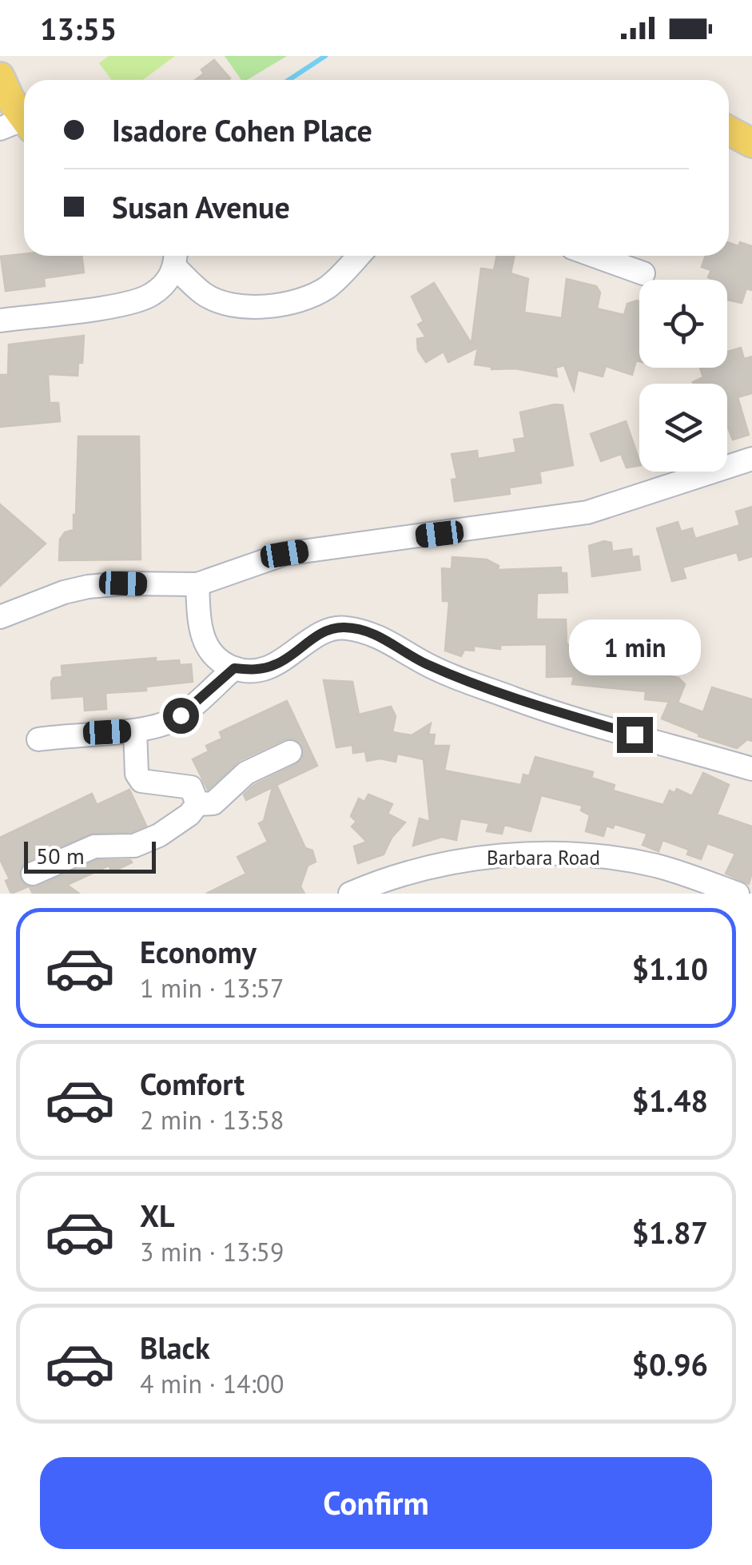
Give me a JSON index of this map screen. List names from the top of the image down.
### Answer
{
  "streets": {
    "street": ["Barbara Road"]
  },
  "scale_bar": "50 m",
  "page": {
    "status": "13:55",
    "banner": ["Isadore Cohen Place", "Susan Avenue"],
    "bubble": "1 min",
    "scale": "50 m",
    "list": [
      {
        "name": "Economy",
        "note": "1 min · 13:57",
        "value": "$1.10"
      },
      {
        "name": "Comfort",
        "note": "2 min · 13:58",
        "value": "$1.48"
      },
      {
        "name": "XL",
        "note": "3 min · 13:59",
        "value": "$1.87"
      },
      {
        "name": "Black",
        "note": "4 min · 14:00",
        "value": "$0.96"
      }
    ],
    "buttons": "Confirm"
  }
}
